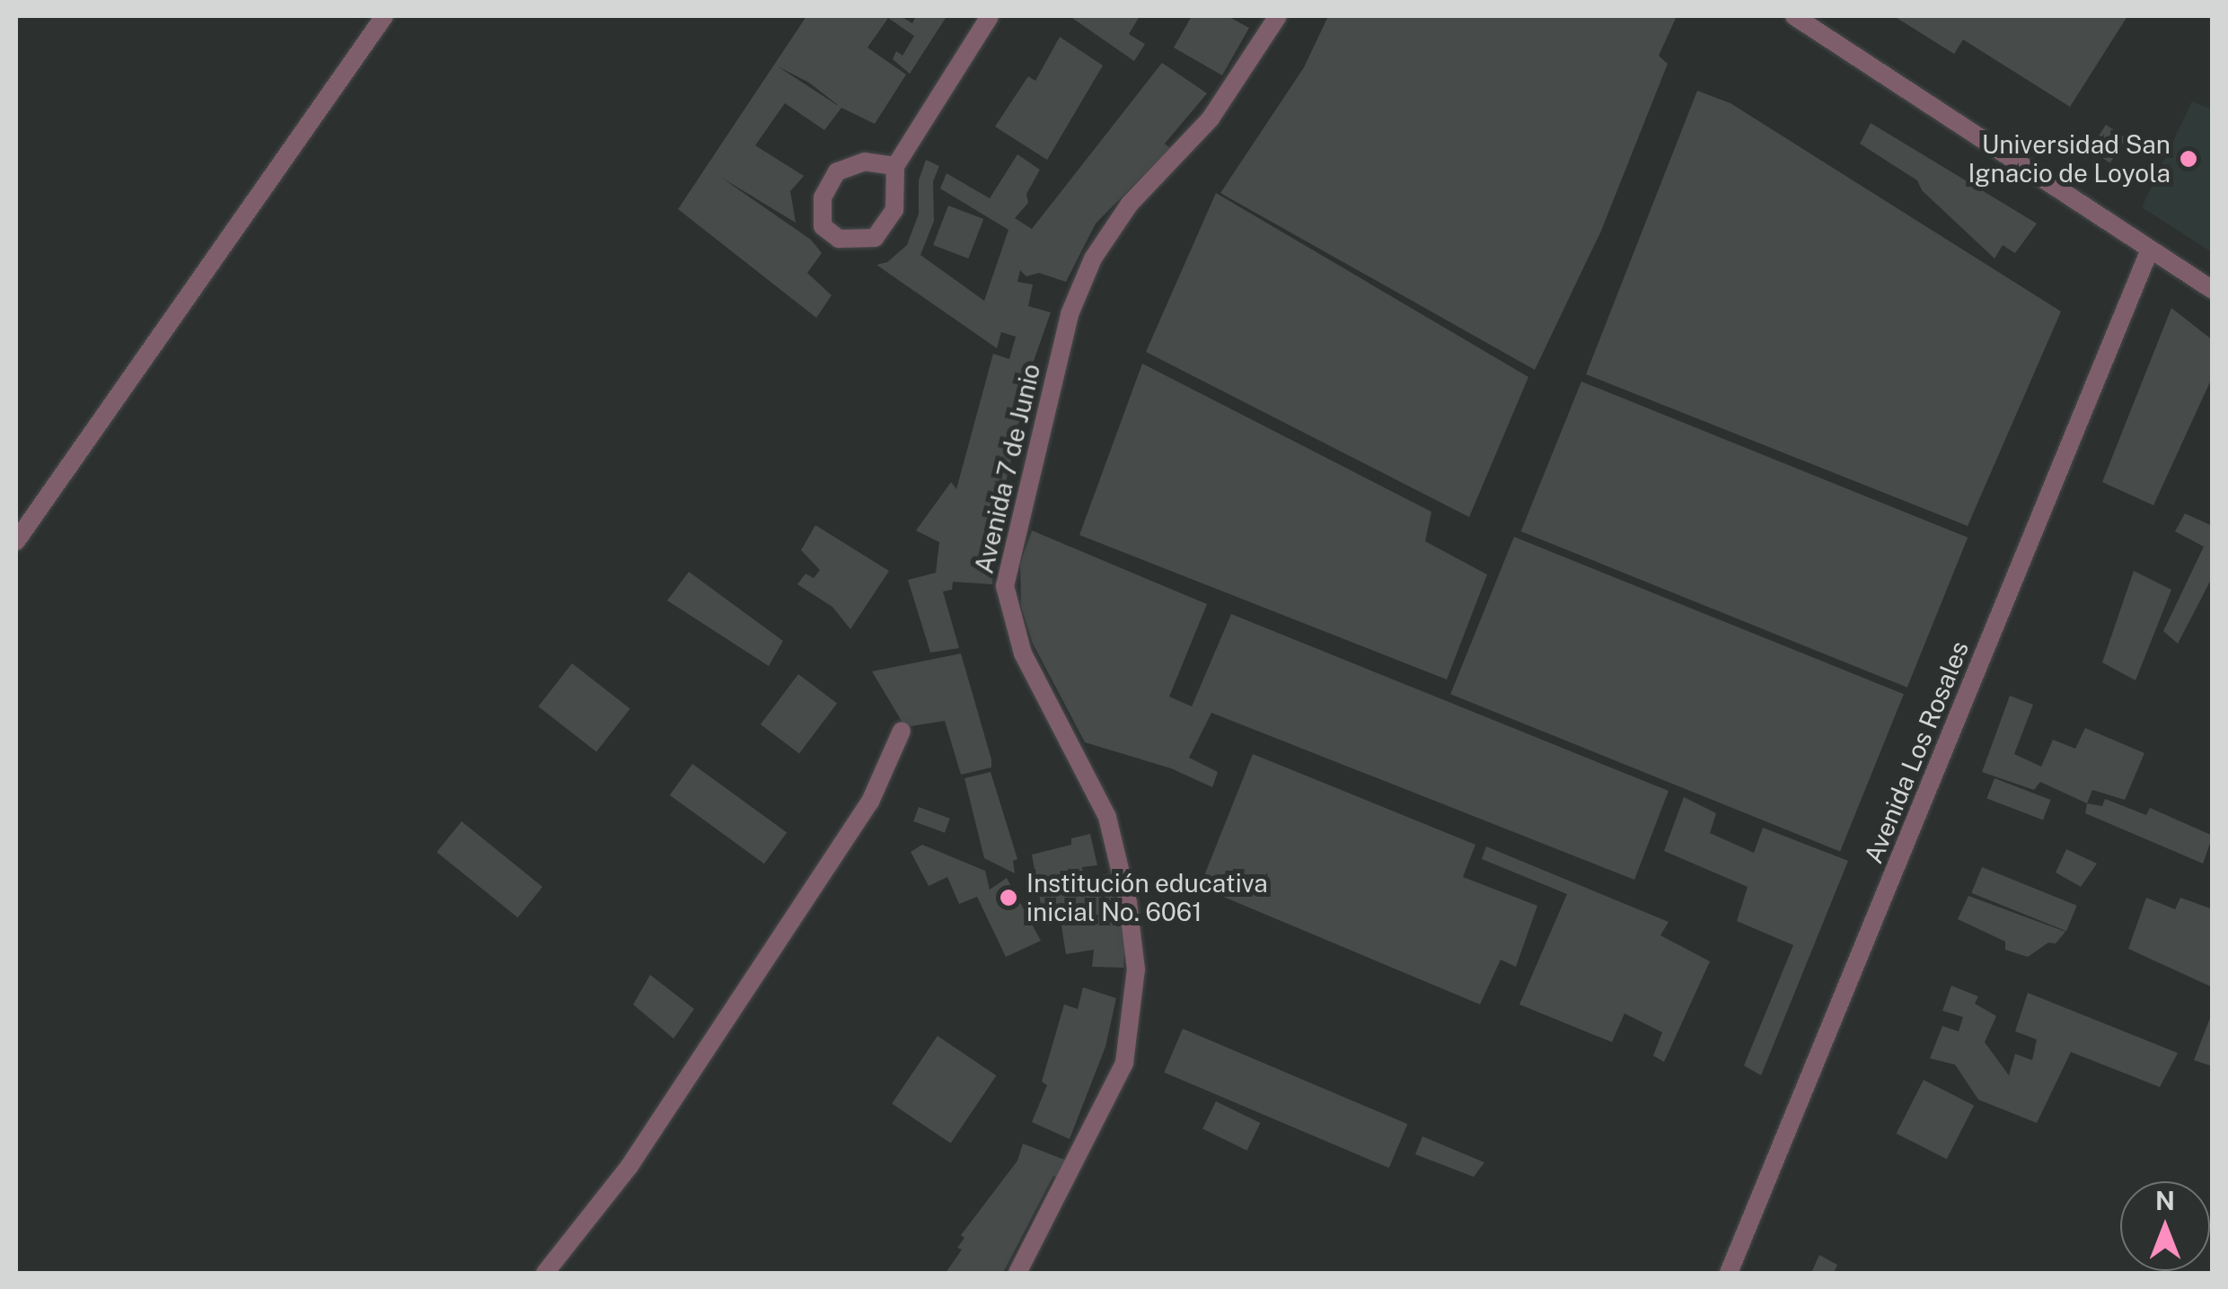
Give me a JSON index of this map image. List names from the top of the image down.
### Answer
{
  "streets": {
    "street": ["Avenida 7 de Junio", "Avenida Los Rosales"]
  },
  "places": ["Universidad San Ignacio de Loyola", "Institución educativa inicial No. 6061"],
  "north": "top"
}
